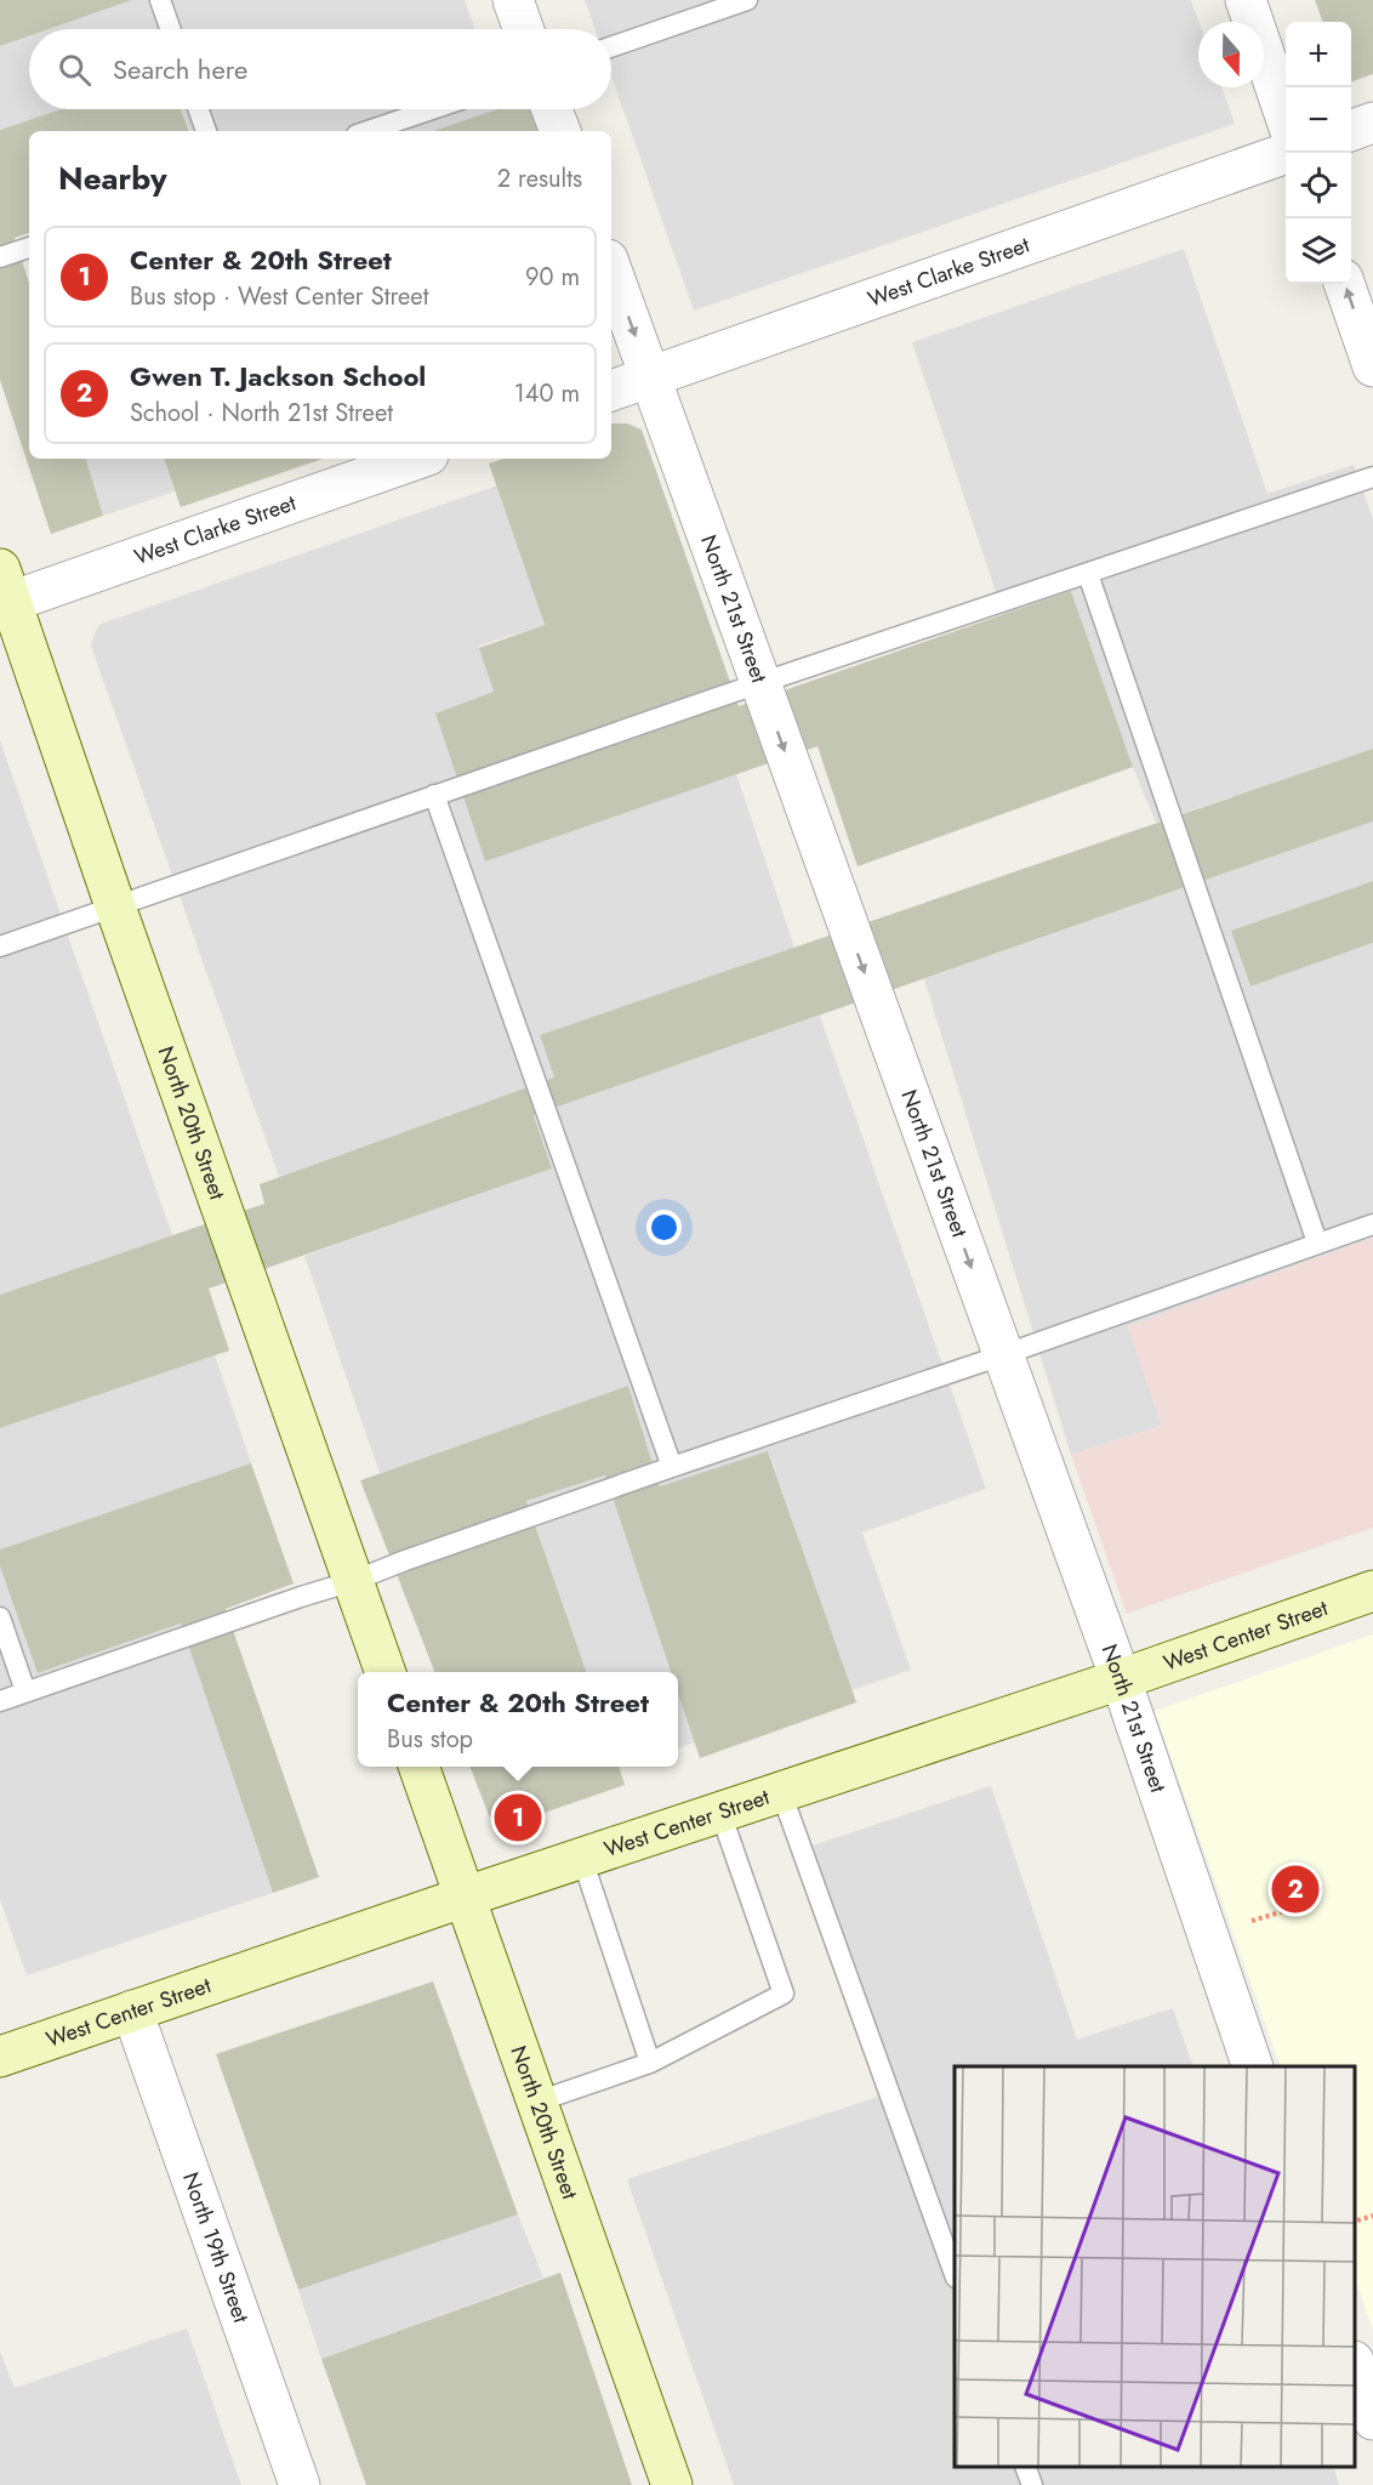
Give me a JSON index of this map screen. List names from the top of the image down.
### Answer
{
  "streets": {
    "main road": ["North 20th Street", "West Center Street"],
    "street": ["West Clarke Street", "North 21st Street", "North 19th Street"]
  },
  "crossings": [
    ["West Clarke Street", "North 21st Street"],
    ["West Clarke Street", "North 20th Street"],
    ["North 21st Street", "West Center Street"],
    ["North 20th Street", "West Center Street"],
    ["West Center Street", "North 19th Street"]
  ],
  "one_way": ["North 21st Street"],
  "north": "bottom",
  "page": {
    "map_buttons": ["+", "−"],
    "search": "Search here",
    "heading": ["Nearby", "2 results"],
    "list": [
      {
        "mark": "1",
        "name": "Center & 20th Street",
        "note": "Bus stop · West Center Street",
        "value": "90 m"
      },
      {
        "mark": "2",
        "name": "Gwen T. Jackson School",
        "note": "School · North 21st Street",
        "value": "140 m"
      }
    ],
    "popup": ["Center & 20th Street", "Bus stop"],
    "pins": ["1", "2"]
  }
}
